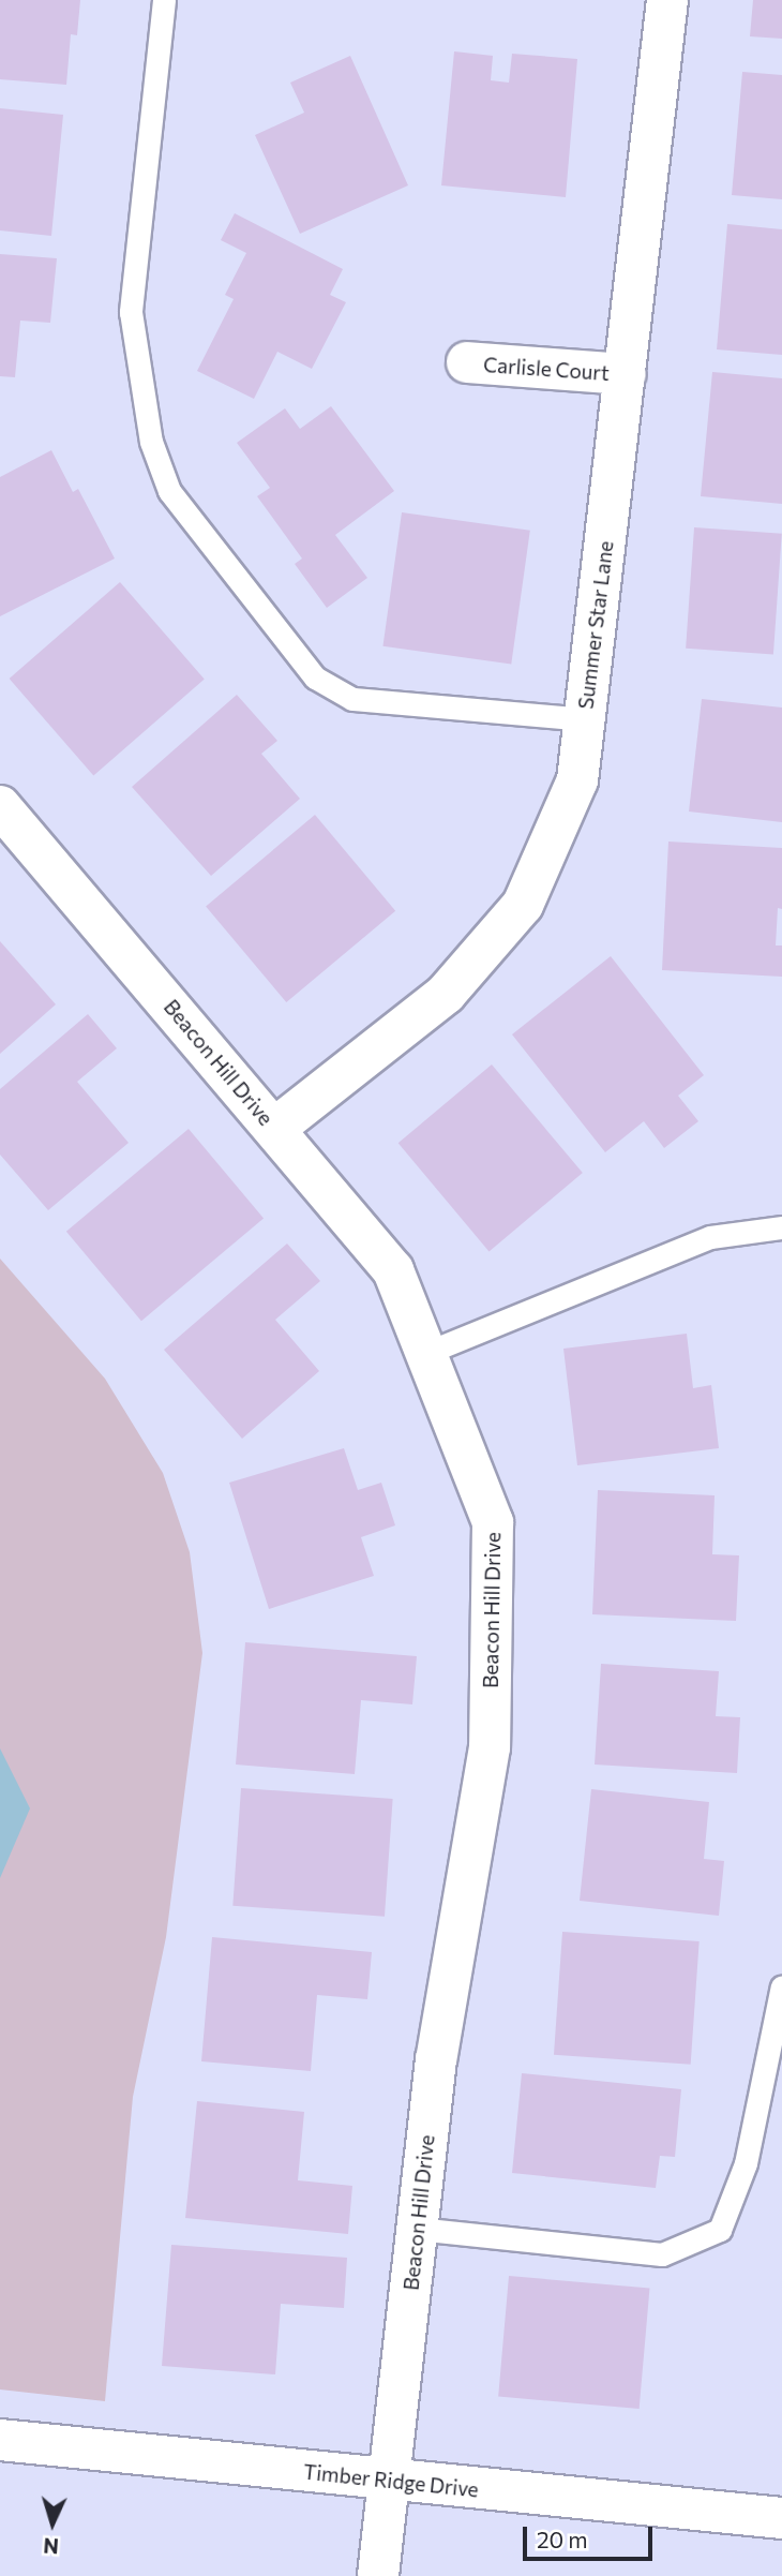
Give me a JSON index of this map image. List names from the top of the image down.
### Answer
{
  "streets": {
    "street": [
      "Carlisle Court",
      "Summer Star Lane",
      "Beacon Hill Drive",
      "Timber Ridge Drive"
    ]
  },
  "crossings": [
    ["Carlisle Court", "Summer Star Lane"],
    ["Summer Star Lane", "Beacon Hill Drive"],
    ["Beacon Hill Drive", "Timber Ridge Drive"]
  ],
  "scale_bar": "20 m",
  "north": "bottom"
}
